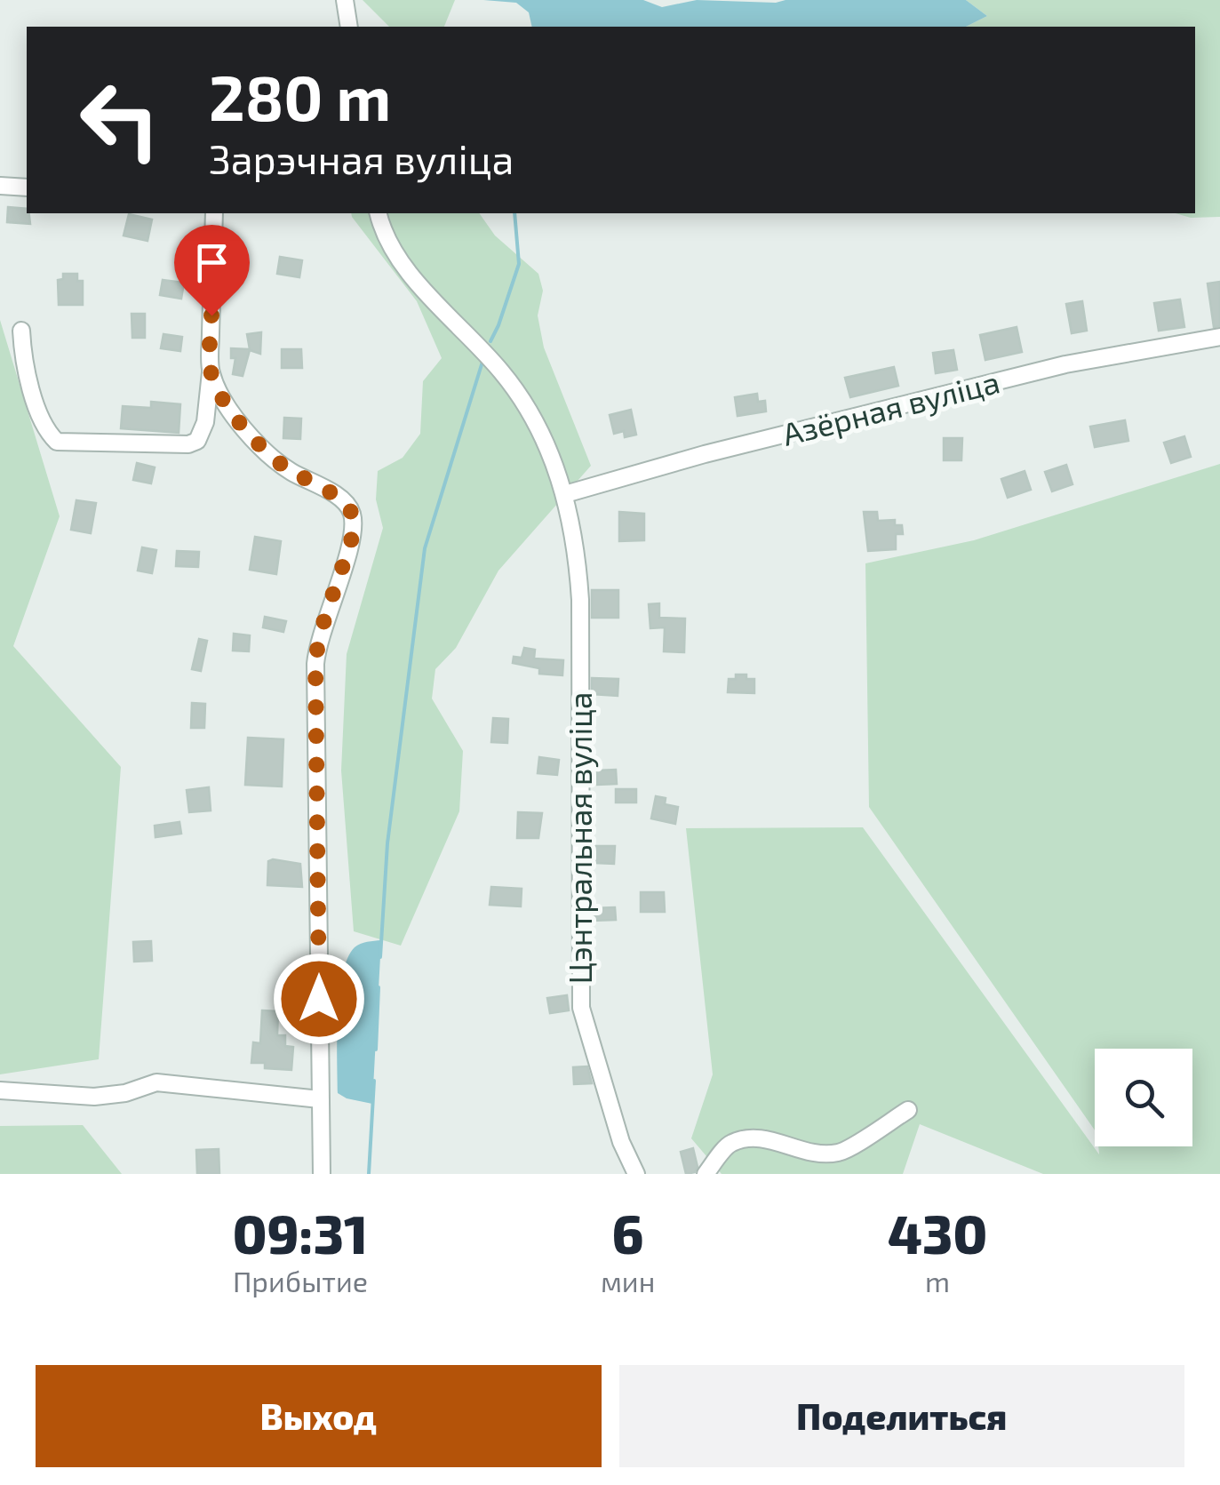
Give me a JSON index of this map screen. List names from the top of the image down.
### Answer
{
  "streets": {
    "street": ["Азёрная вуліца", "Цэнтральная вуліца"]
  },
  "crossings": [
    ["Азёрная вуліца", "Цэнтральная вуліца"]
  ],
  "page": {
    "turn": ["280 m", "Зарэчная вуліца"],
    "eta": [
      "09:31",
      "Прибытие",
      "6",
      "мин",
      "430",
      "m"
    ],
    "buttons": ["Выход", "Поделиться"]
  }
}
